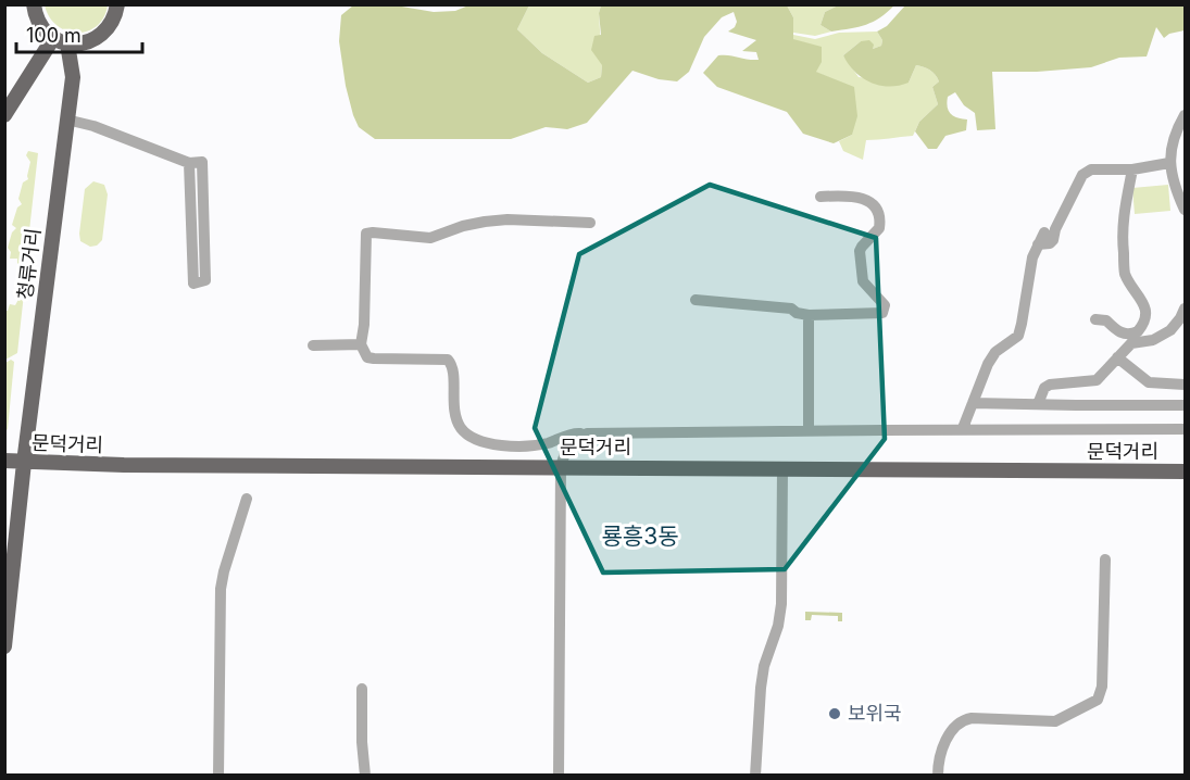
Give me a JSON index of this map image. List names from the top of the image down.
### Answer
{
  "streets": {
    "main road": ["청류거리", "문덕거리"]
  },
  "crossings": [
    ["청류거리", "문덕거리"]
  ],
  "districts": ["룡흥3동"],
  "places": ["보위국"],
  "scale_bar": "100 m"
}
